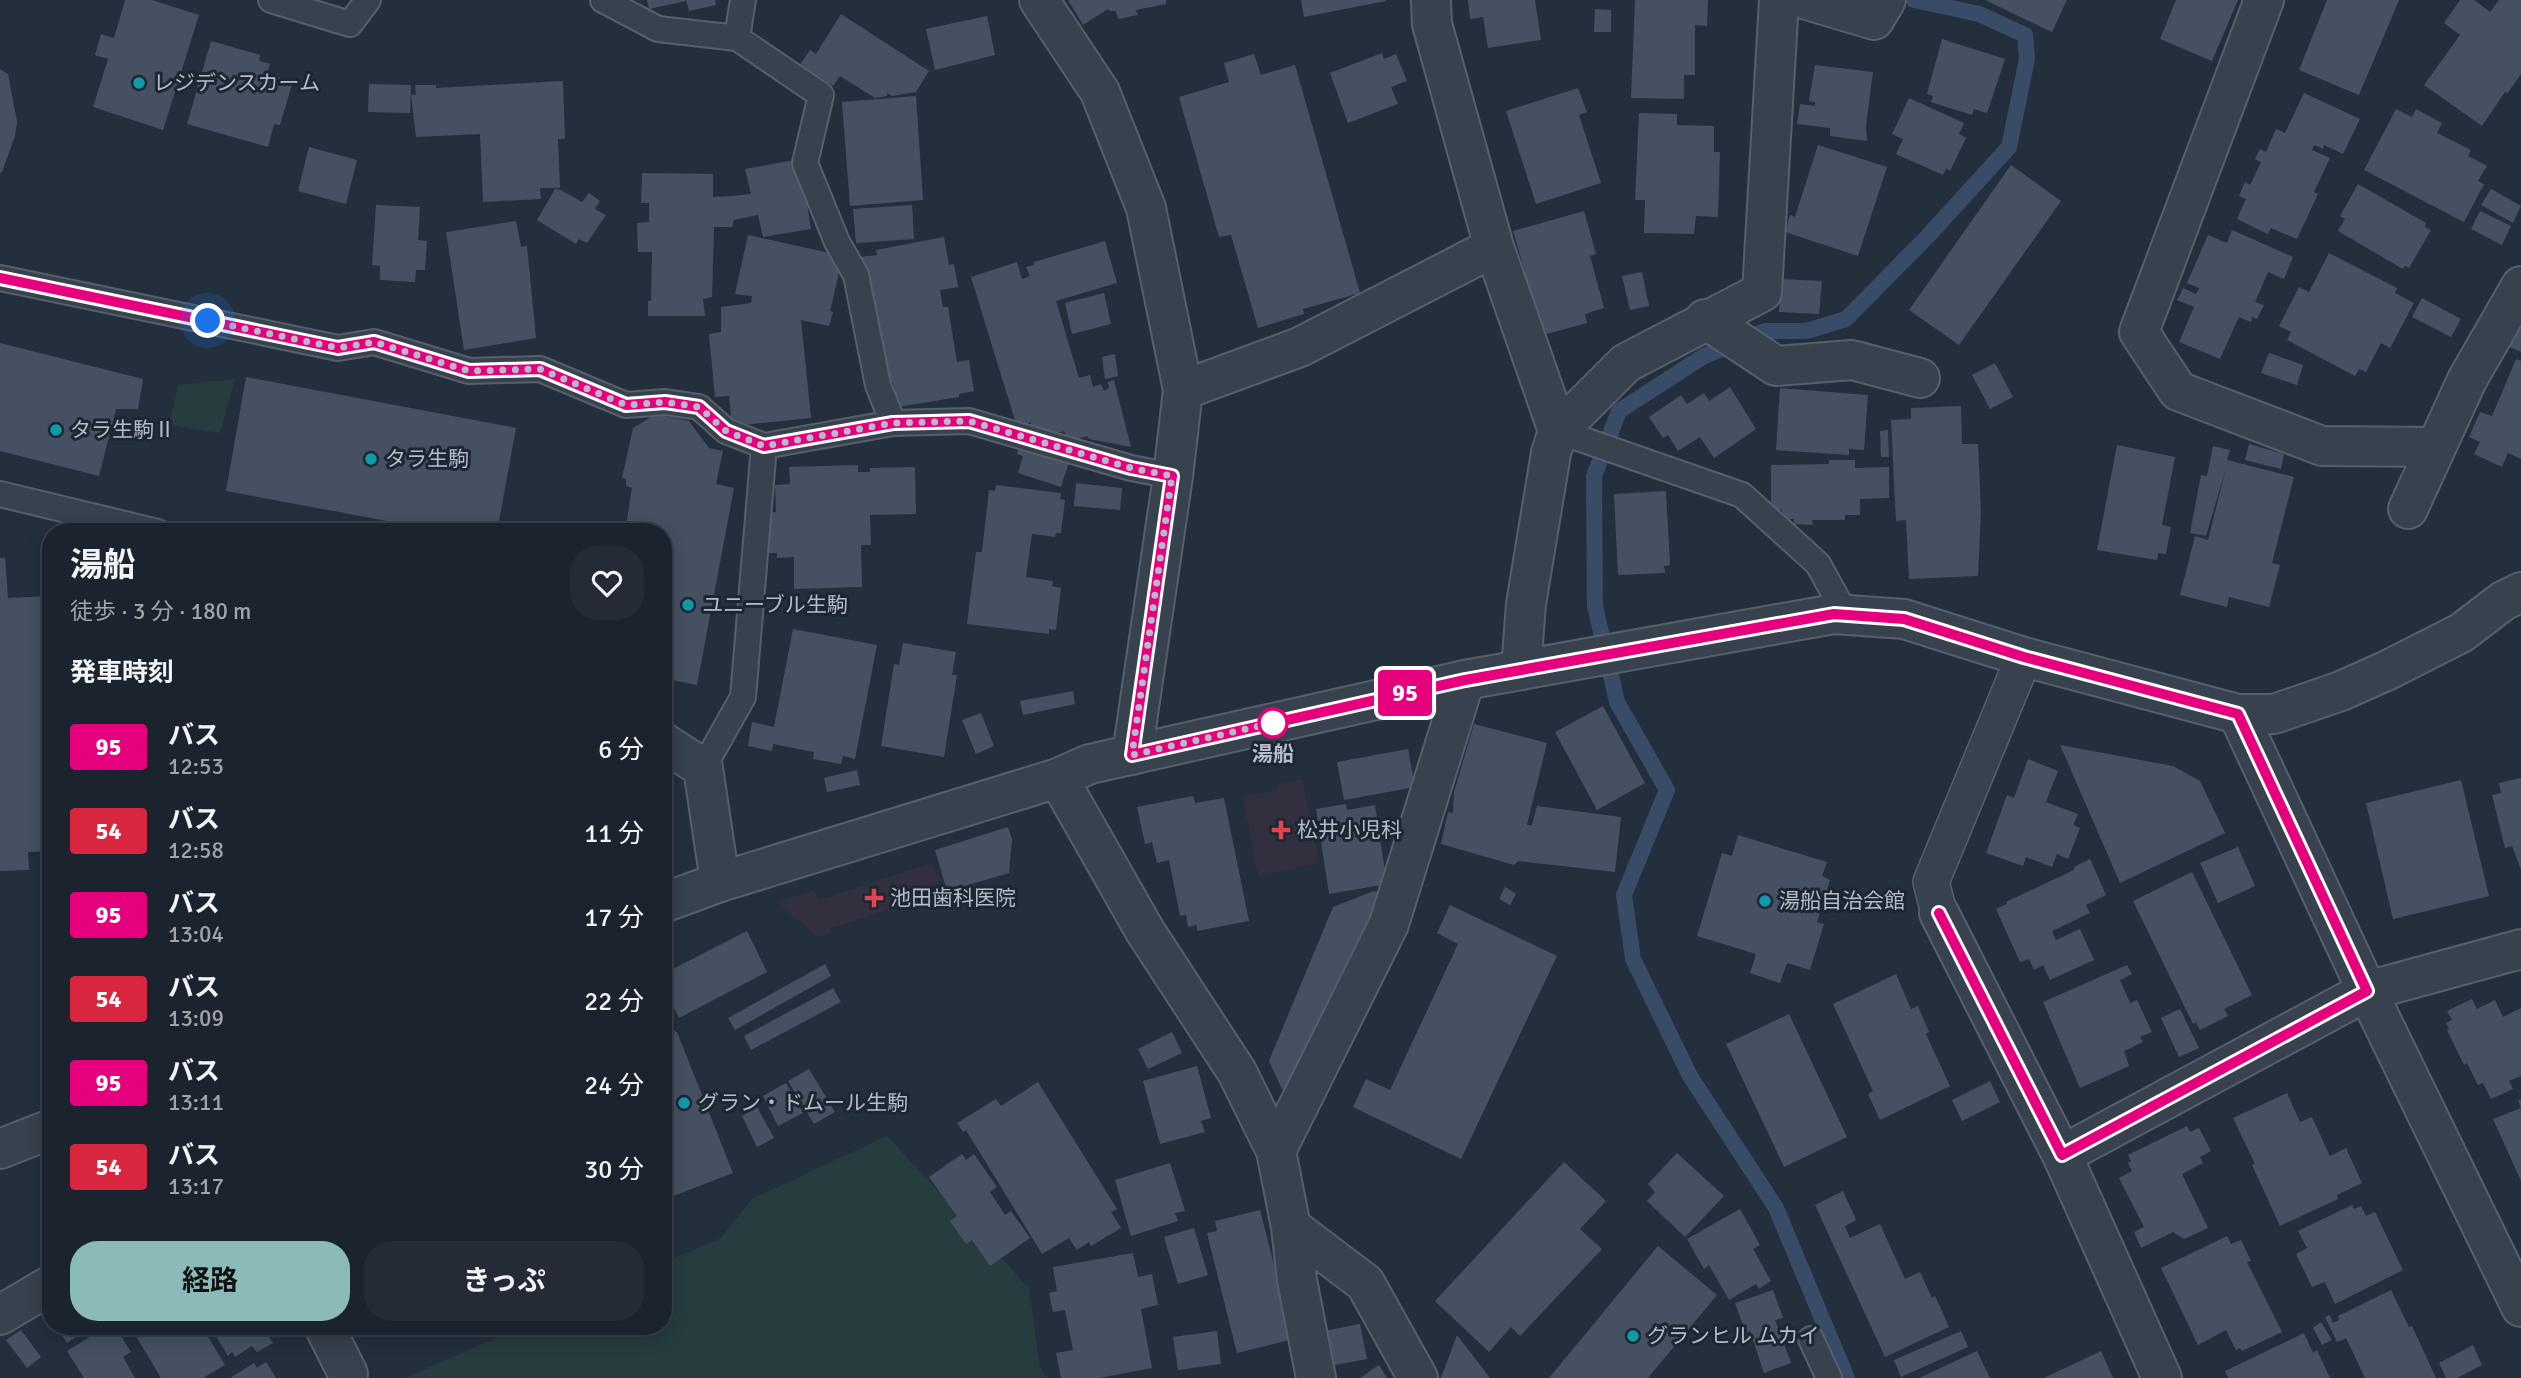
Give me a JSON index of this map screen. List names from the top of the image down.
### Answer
{
  "places": {
    "other": [
      "レジデンスカーム",
      "タラ生駒Ⅱ",
      "タラ生駒",
      "ユニーブル生駒",
      "湯船",
      "湯船自治会館",
      "グラン・ドムール生駒",
      "グランヒル ムカイ"
    ],
    "health": ["松井小児科", "池田歯科医院"]
  },
  "lines": ["bus line 95"],
  "page": {
    "on_map": "95",
    "heading": [
      ["湯船", "徒歩 · 3 分 · 180 m"],
      "発車時刻"
    ],
    "list": [
      {
        "mark": "95",
        "name": "バス",
        "note": "12:53",
        "value": "6 分"
      },
      {
        "mark": "54",
        "name": "バス",
        "note": "12:58",
        "value": "11 分"
      },
      {
        "mark": "95",
        "name": "バス",
        "note": "13:04",
        "value": "17 分"
      },
      {
        "mark": "54",
        "name": "バス",
        "note": "13:09",
        "value": "22 分"
      },
      {
        "mark": "95",
        "name": "バス",
        "note": "13:11",
        "value": "24 分"
      },
      {
        "mark": "54",
        "name": "バス",
        "note": "13:17",
        "value": "30 分"
      }
    ],
    "buttons": ["経路", "きっぷ"]
  }
}
